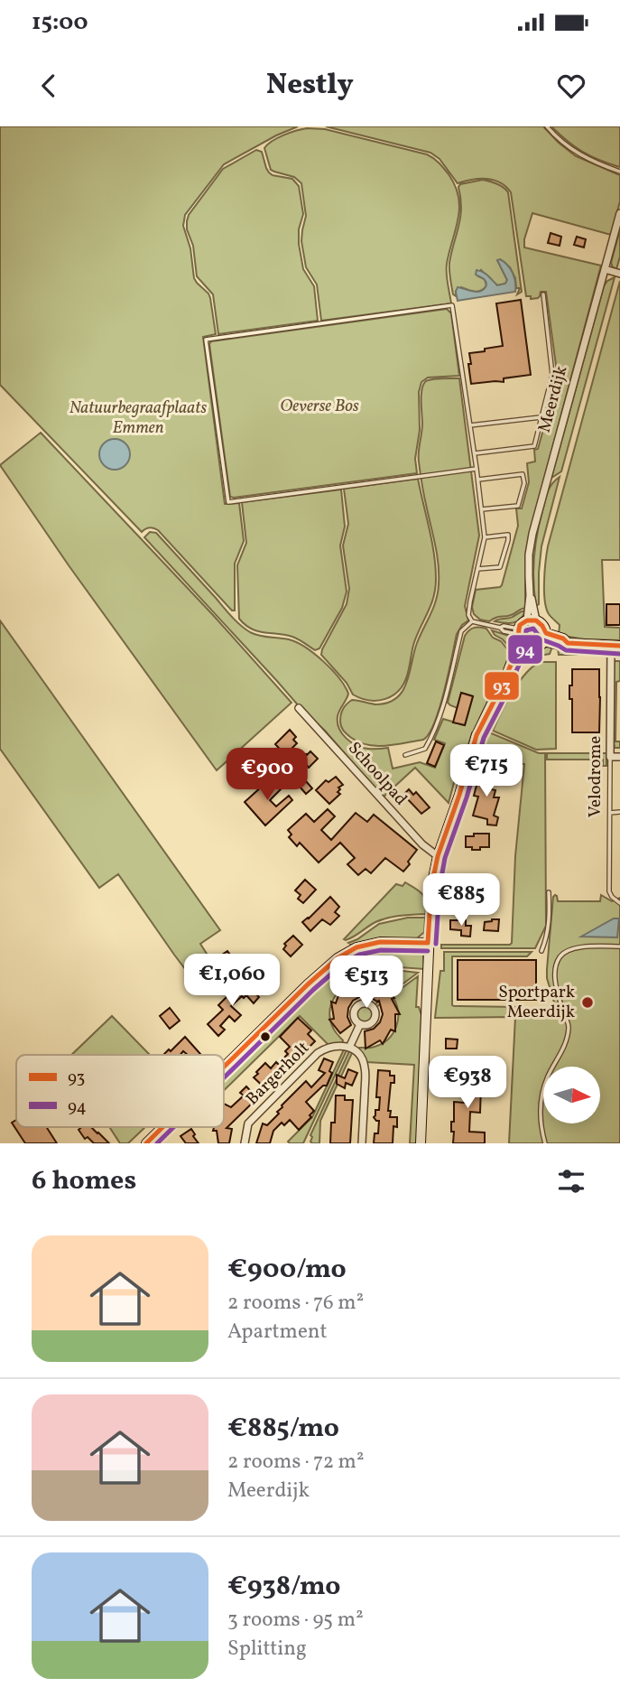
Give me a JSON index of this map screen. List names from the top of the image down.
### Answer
{
  "streets": {
    "street": [
      "Meerdijk",
      "Schoolpad",
      "Velodrome",
      "Bargerholt"
    ]
  },
  "parks": ["Oeverse Bos", "Natuurbegraafplaats Emmen"],
  "places": ["Sportpark Meerdijk"],
  "lines": ["transit line 93", "transit line 94"],
  "legend": ["93", "94"],
  "north": "right",
  "page": {
    "status": "15:00",
    "header": "Nestly",
    "price": [
      "€715",
      "€900",
      "€885",
      "€1,060",
      "€513",
      "€938"
    ],
    "heading": "6 homes",
    "list": [
      {
        "name": "€900/mo",
        "note": "2 rooms · 76 m² · Apartment"
      },
      {
        "name": "€885/mo",
        "note": "2 rooms · 72 m² · Meerdijk"
      },
      {
        "name": "€938/mo",
        "note": "3 rooms · 95 m² · Splitting"
      }
    ]
  }
}
